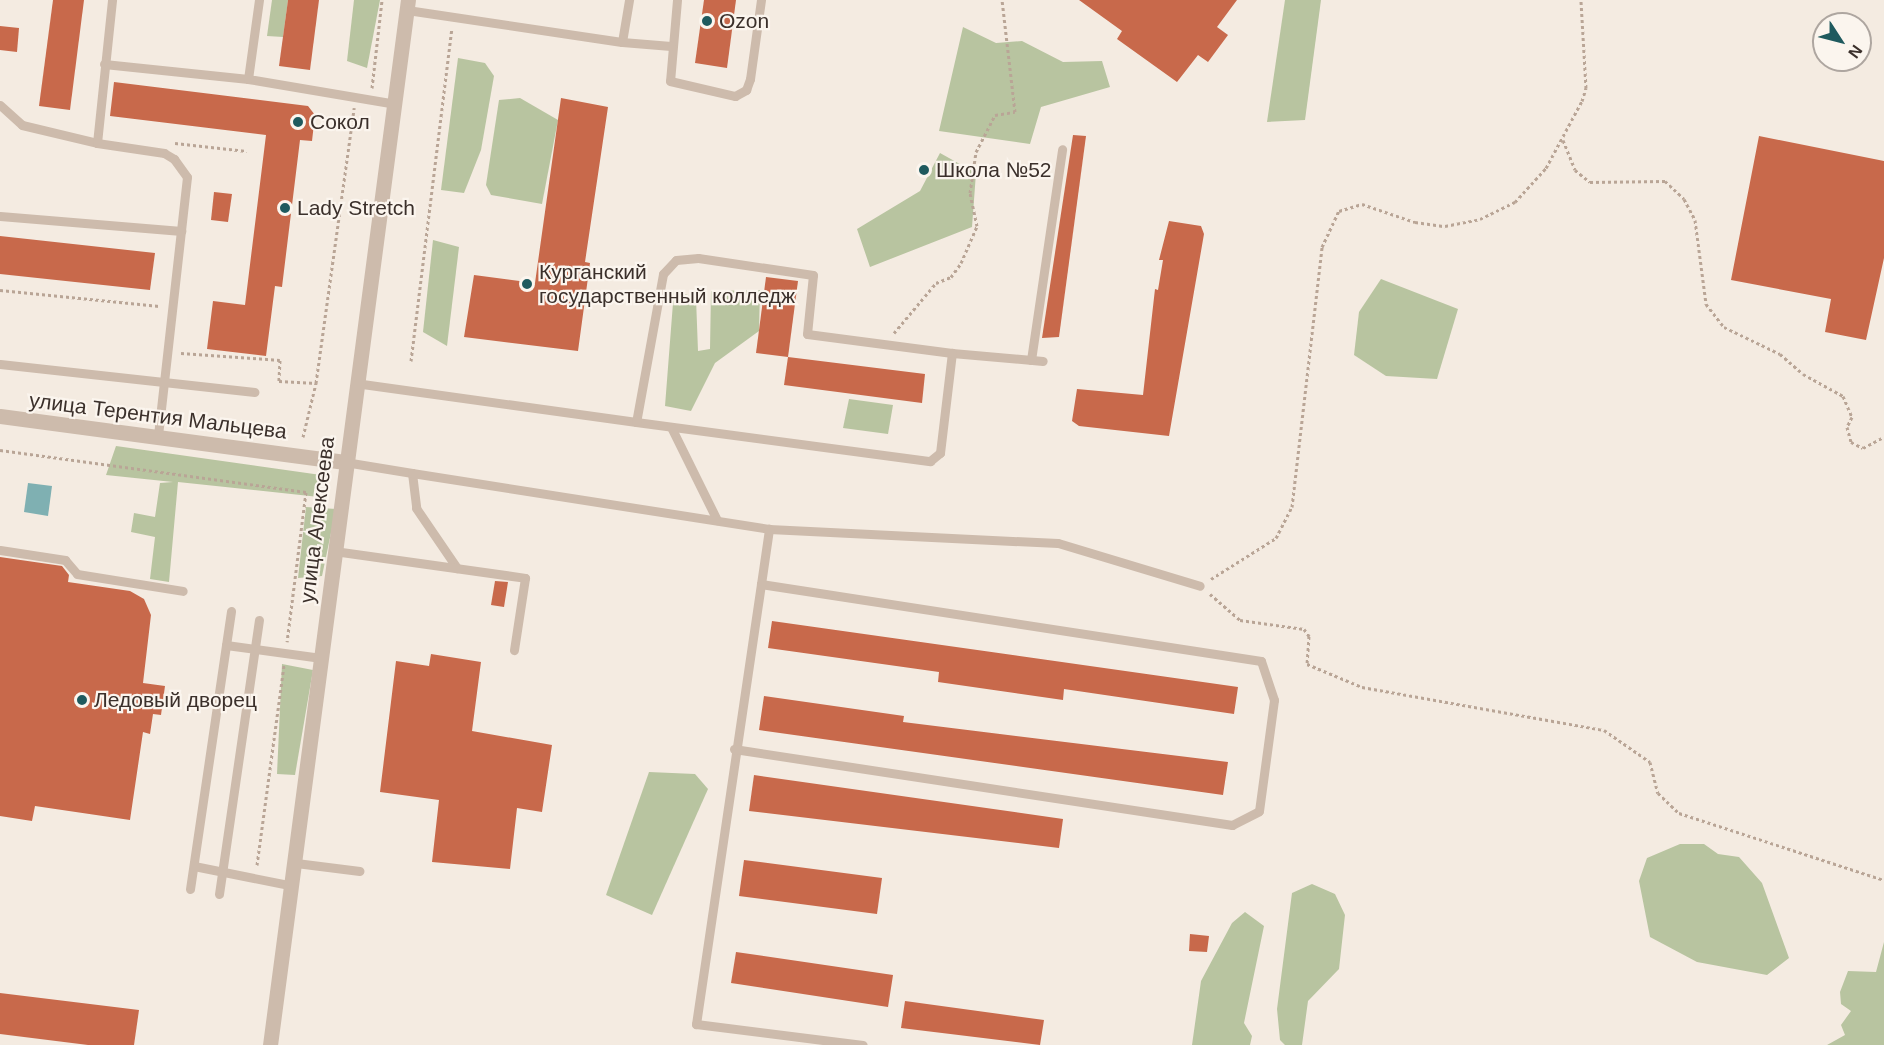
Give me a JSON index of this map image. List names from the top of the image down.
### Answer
{
  "streets": {
    "street": ["улица Терентия Мальцева", "улица Алексеева"]
  },
  "crossings": [
    ["улица Терентия Мальцева", "улица Алексеева"]
  ],
  "places": [
    "Ozon",
    "Сокол",
    "Школа №52",
    "Lady Stretch",
    "Курганский государственный колледж",
    "Ледовый дворец"
  ],
  "north": "bottom right"
}
